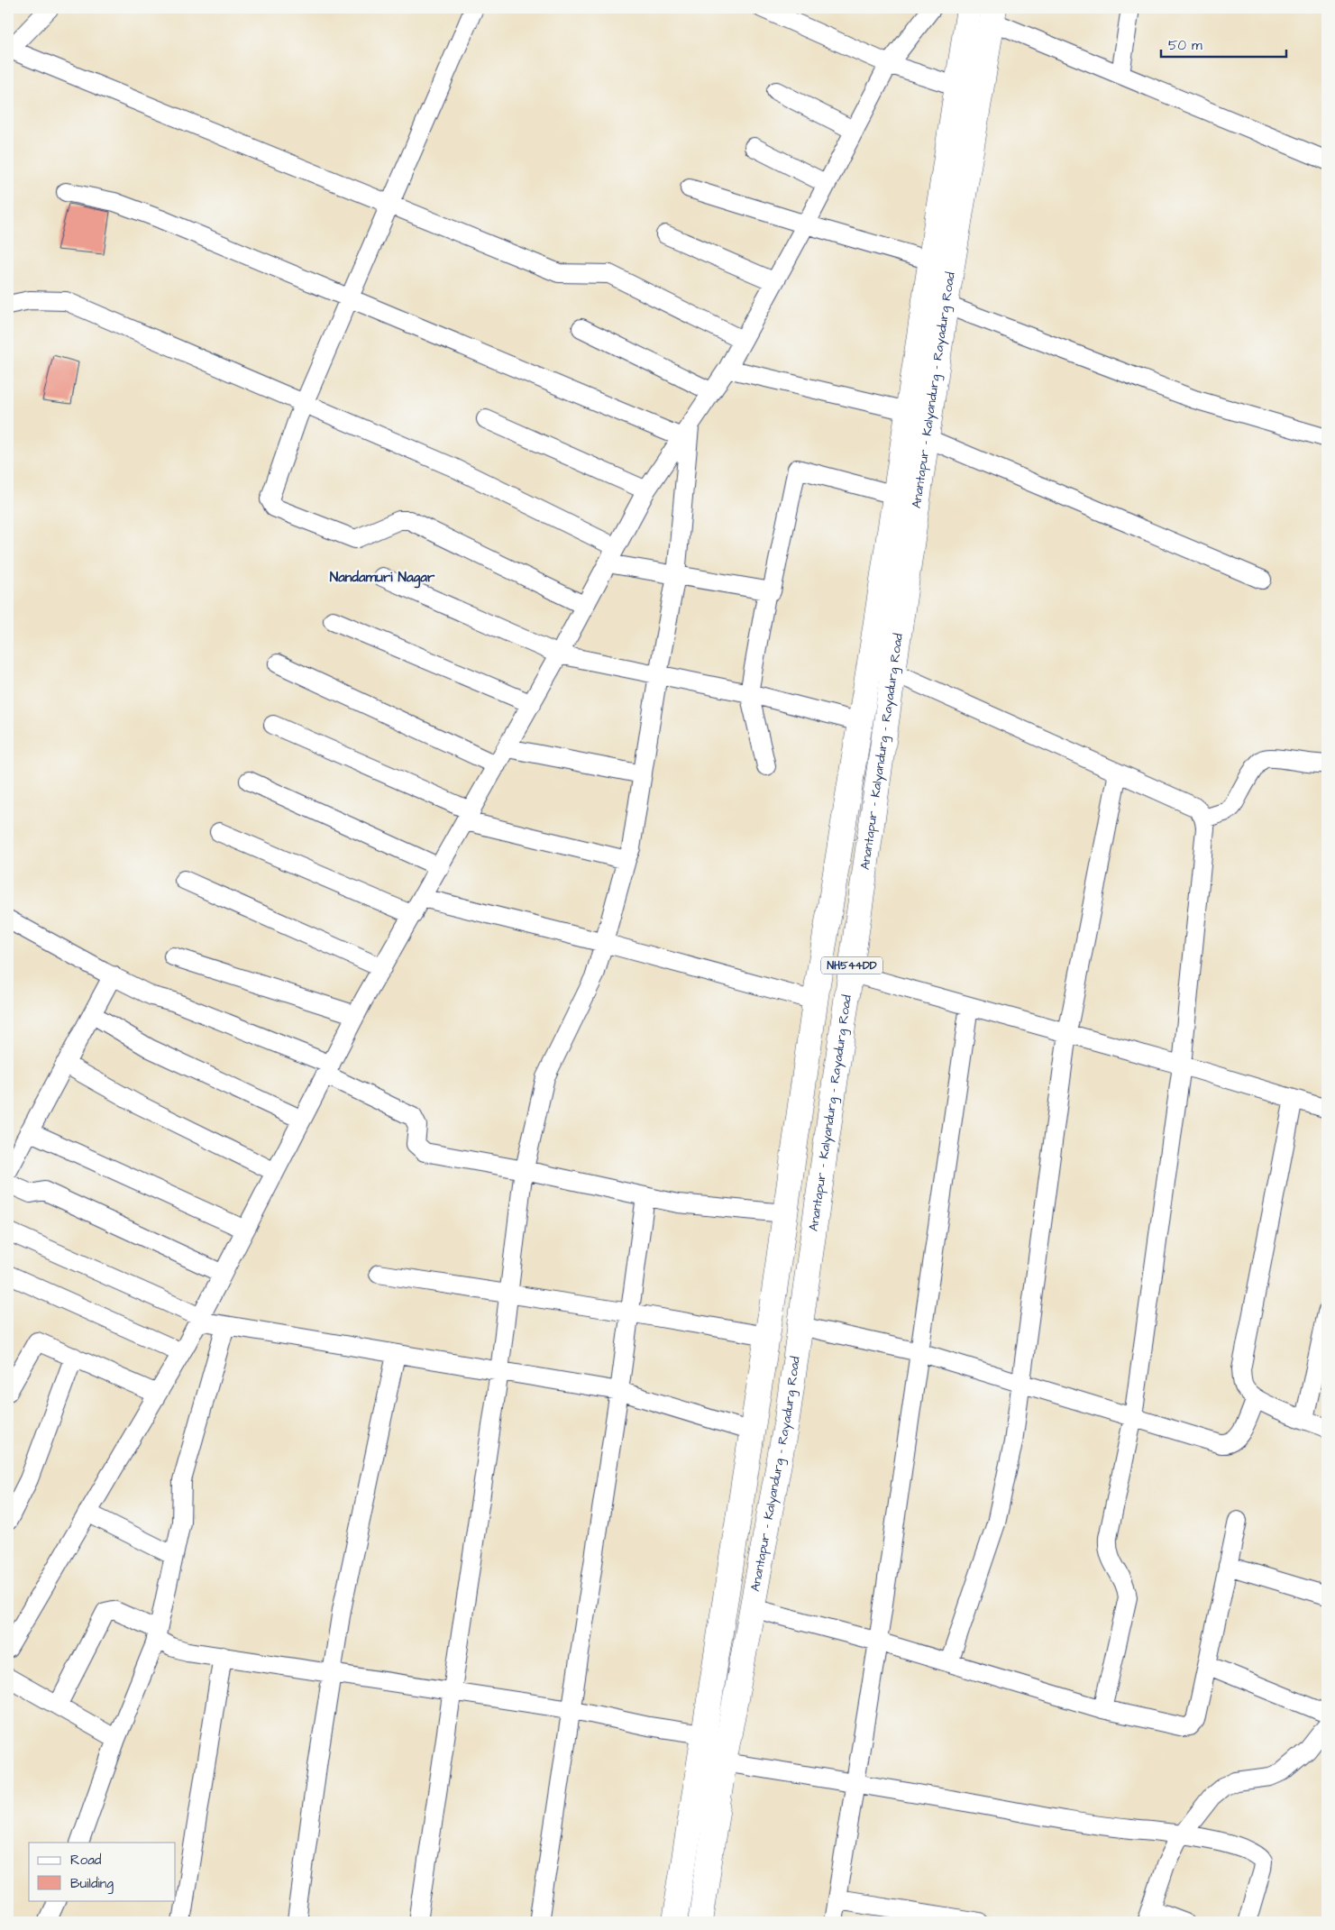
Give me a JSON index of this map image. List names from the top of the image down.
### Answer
{
  "streets": {
    "highway": ["Anantapur - Kalyandurg - Rayadurg Road", "NH544DD"]
  },
  "districts": ["Nandamuri Nagar"],
  "legend": ["Road", "Building"],
  "scale_bar": "50 m"
}
